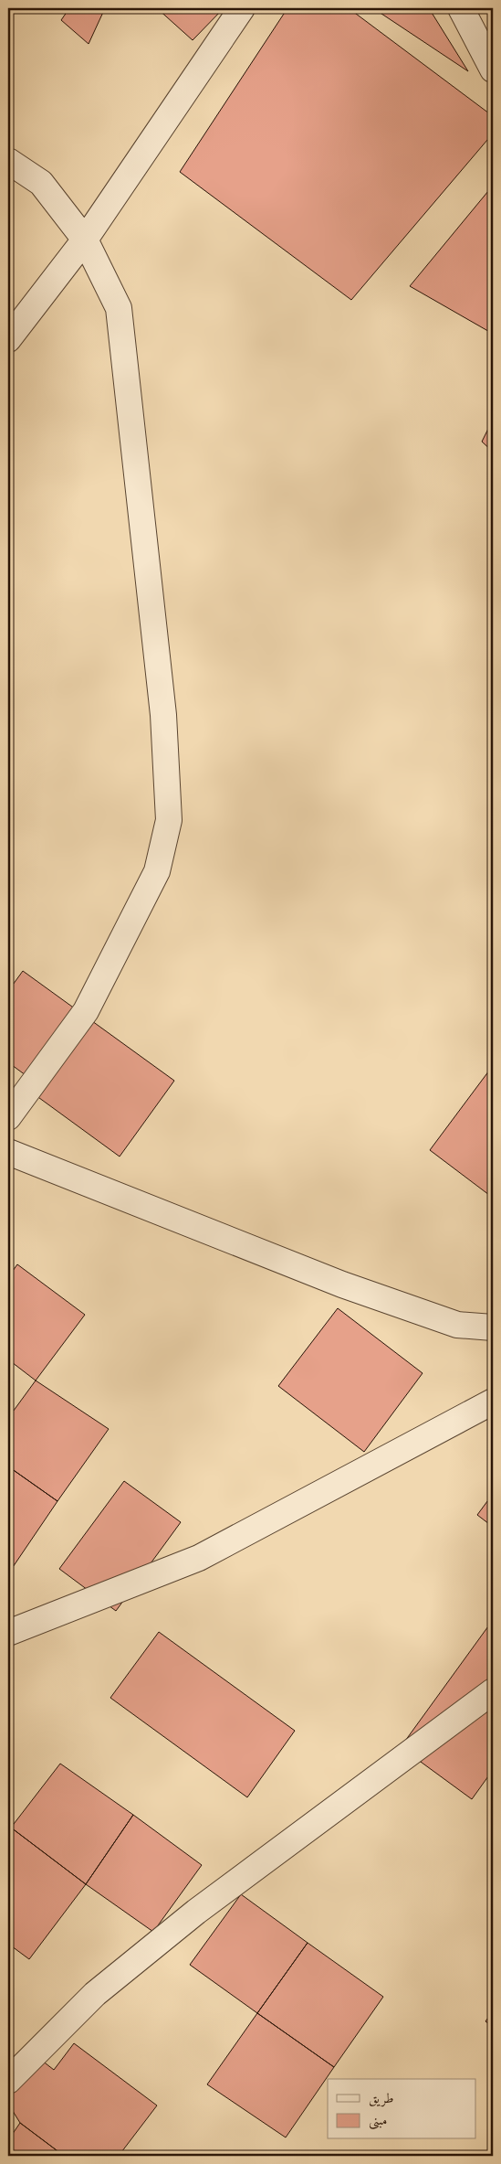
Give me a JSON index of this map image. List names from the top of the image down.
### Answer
{
  "legend": ["طريق", "مبنى"]
}
